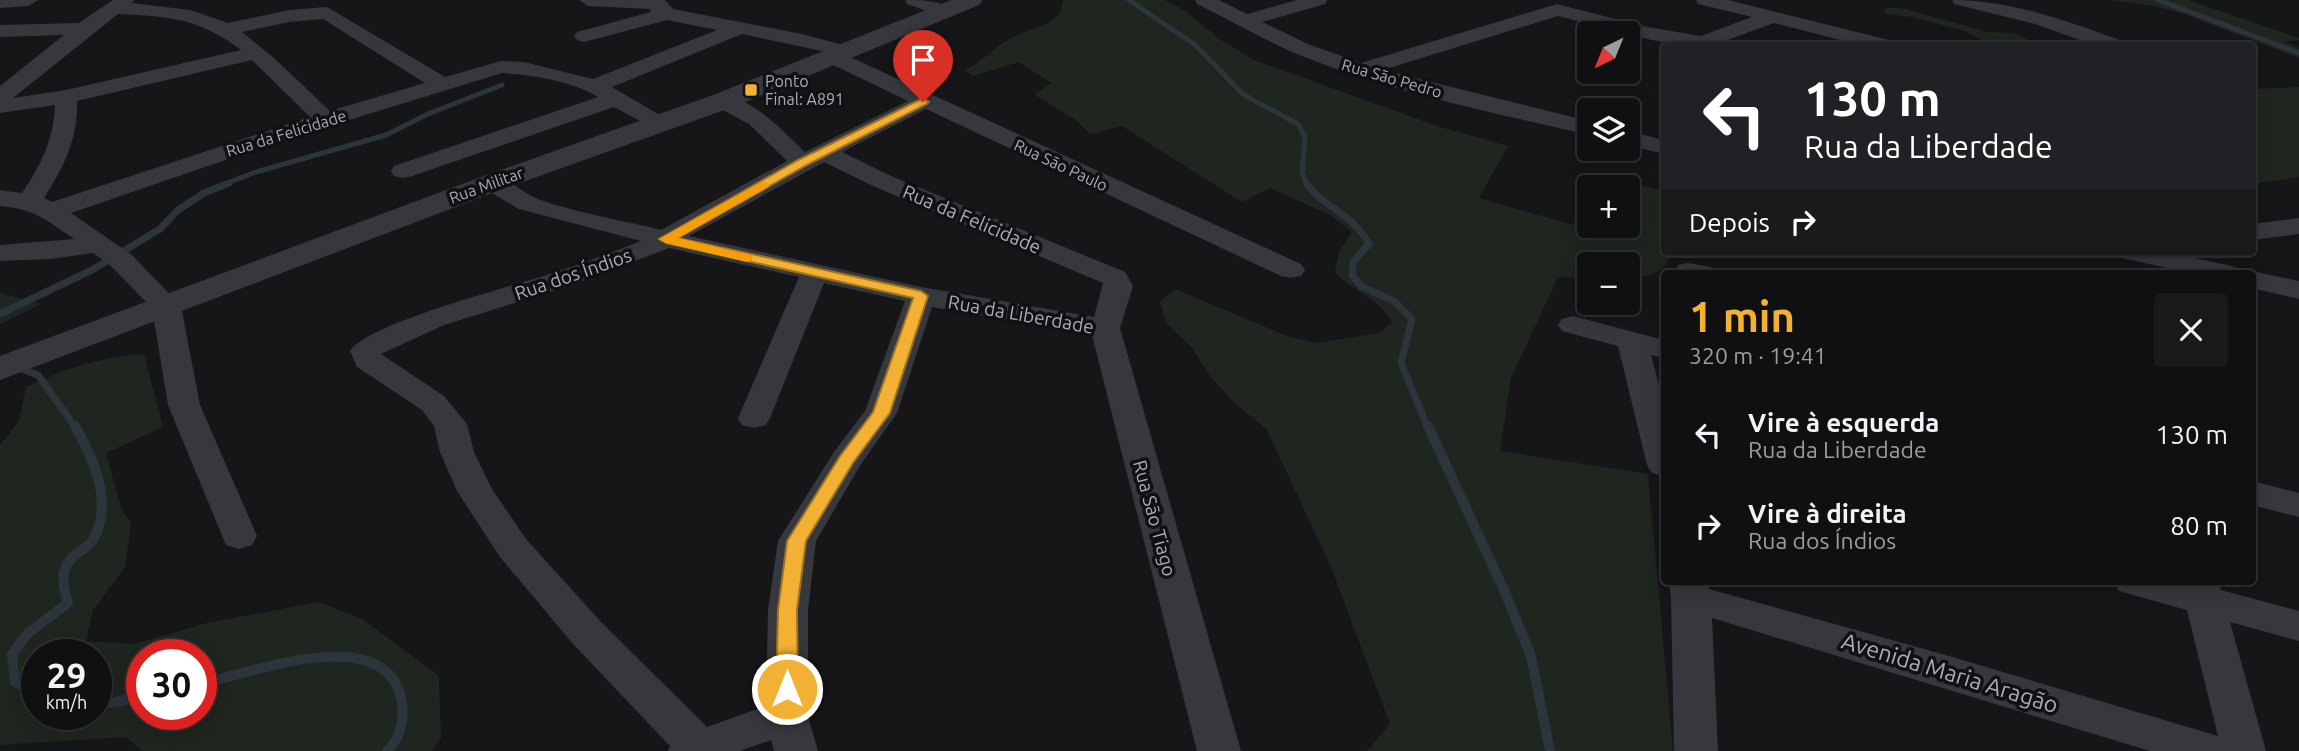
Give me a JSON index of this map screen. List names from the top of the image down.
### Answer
{
  "streets": {
    "street": [
      "Rua São Pedro",
      "Rua da Felicidade",
      "Rua São Paulo",
      "Rua Militar",
      "Rua dos Índios",
      "Rua da Liberdade",
      "Rua São Tiago",
      "Avenida Maria Aragão"
    ]
  },
  "crossings": [
    ["Rua da Felicidade", "Rua Militar"],
    ["Rua da Felicidade", "Rua dos Índios"],
    ["Rua da Felicidade", "Rua da Liberdade"],
    ["Rua da Felicidade", "Rua São Tiago"],
    ["Rua São Paulo", "Rua Militar"],
    ["Rua São Paulo", "Rua dos Índios"],
    ["Rua Militar", "Rua da Liberdade"],
    ["Rua dos Índios", "Rua da Liberdade"],
    ["Rua da Liberdade", "Rua São Tiago"]
  ],
  "places": {
    "transit": ["Ponto Final: A891"]
  },
  "north": "bottom left",
  "page": {
    "map_buttons": ["+", "−"],
    "turn": ["130 m", "Rua da Liberdade"],
    "then": "Depois",
    "heading": ["1 min", "320 m · 19:41"],
    "list": [
      {
        "name": "Vire à esquerda",
        "note": "Rua da Liberdade",
        "value": "130 m"
      },
      {
        "name": "Vire à direita",
        "note": "Rua dos Índios",
        "value": "80 m"
      }
    ],
    "speed": "29 km/h",
    "limit": "30"
  }
}
